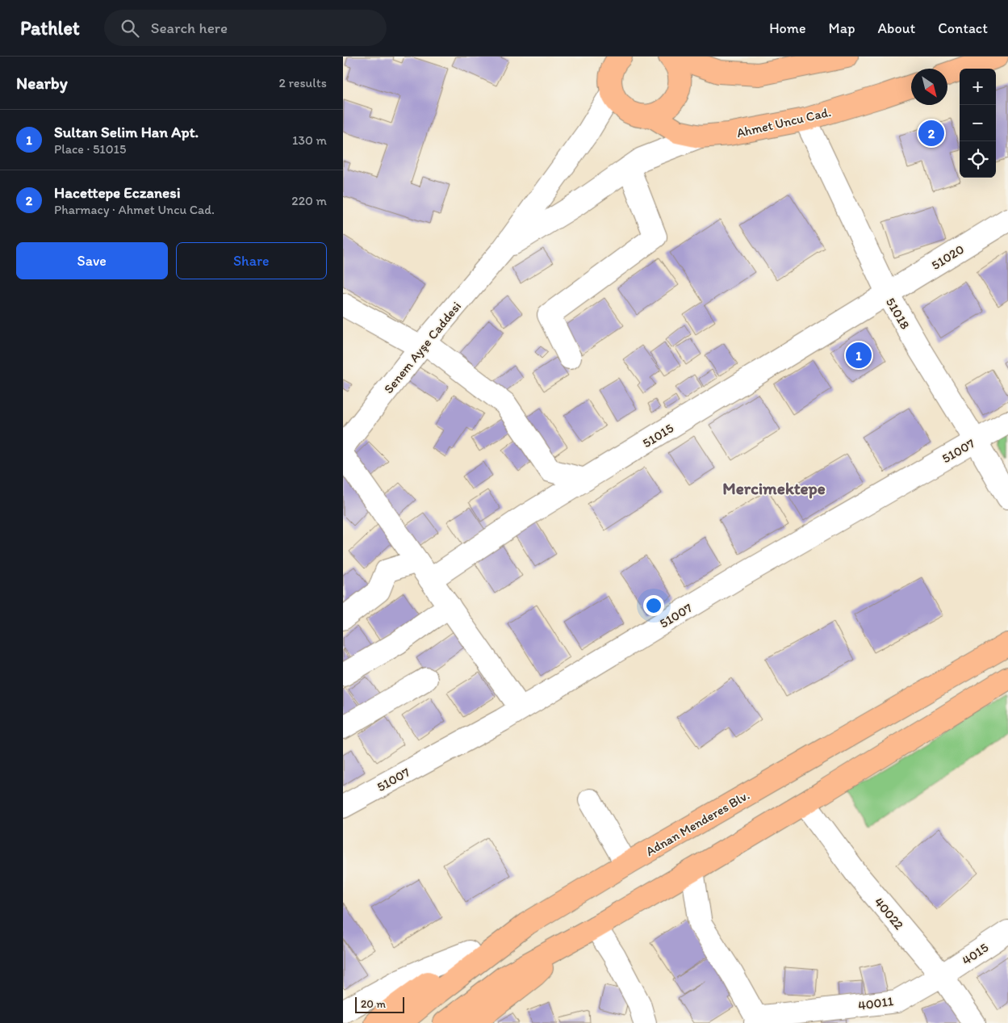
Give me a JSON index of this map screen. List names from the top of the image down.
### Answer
{
  "streets": {
    "main road": ["Ahmet Uncu Cad.", "Adnan Menderes Blv."],
    "street": [
      "51020",
      "51018",
      "Senem Ayşe Caddesi",
      "51015",
      "51007",
      "40022",
      "4015",
      "40011"
    ]
  },
  "crossings": [
    ["Ahmet Uncu Cad.", "51018"],
    ["51020", "51018"],
    ["51020", "51015"],
    ["51018", "51015"],
    ["51018", "51007"],
    ["40022", "4015"],
    ["40022", "40011"],
    ["4015", "40011"]
  ],
  "districts": ["Mercimektepe"],
  "scale_bar": "20 m",
  "north": "bottom right",
  "page": {
    "header": "Pathlet",
    "search": "Search here",
    "nav": [
      "Home",
      "Map",
      "About",
      "Contact"
    ],
    "heading": ["Nearby", "2 results"],
    "map_buttons": ["+", "−"],
    "list": [
      {
        "mark": "1",
        "name": "Sultan Selim Han Apt.",
        "note": "Place · 51015",
        "value": "130 m"
      },
      {
        "mark": "2",
        "name": "Hacettepe Eczanesi",
        "note": "Pharmacy · Ahmet Uncu Cad.",
        "value": "220 m"
      }
    ],
    "pins": ["2", "1"],
    "buttons": ["Save", "Share"],
    "scale": "20 m"
  }
}
